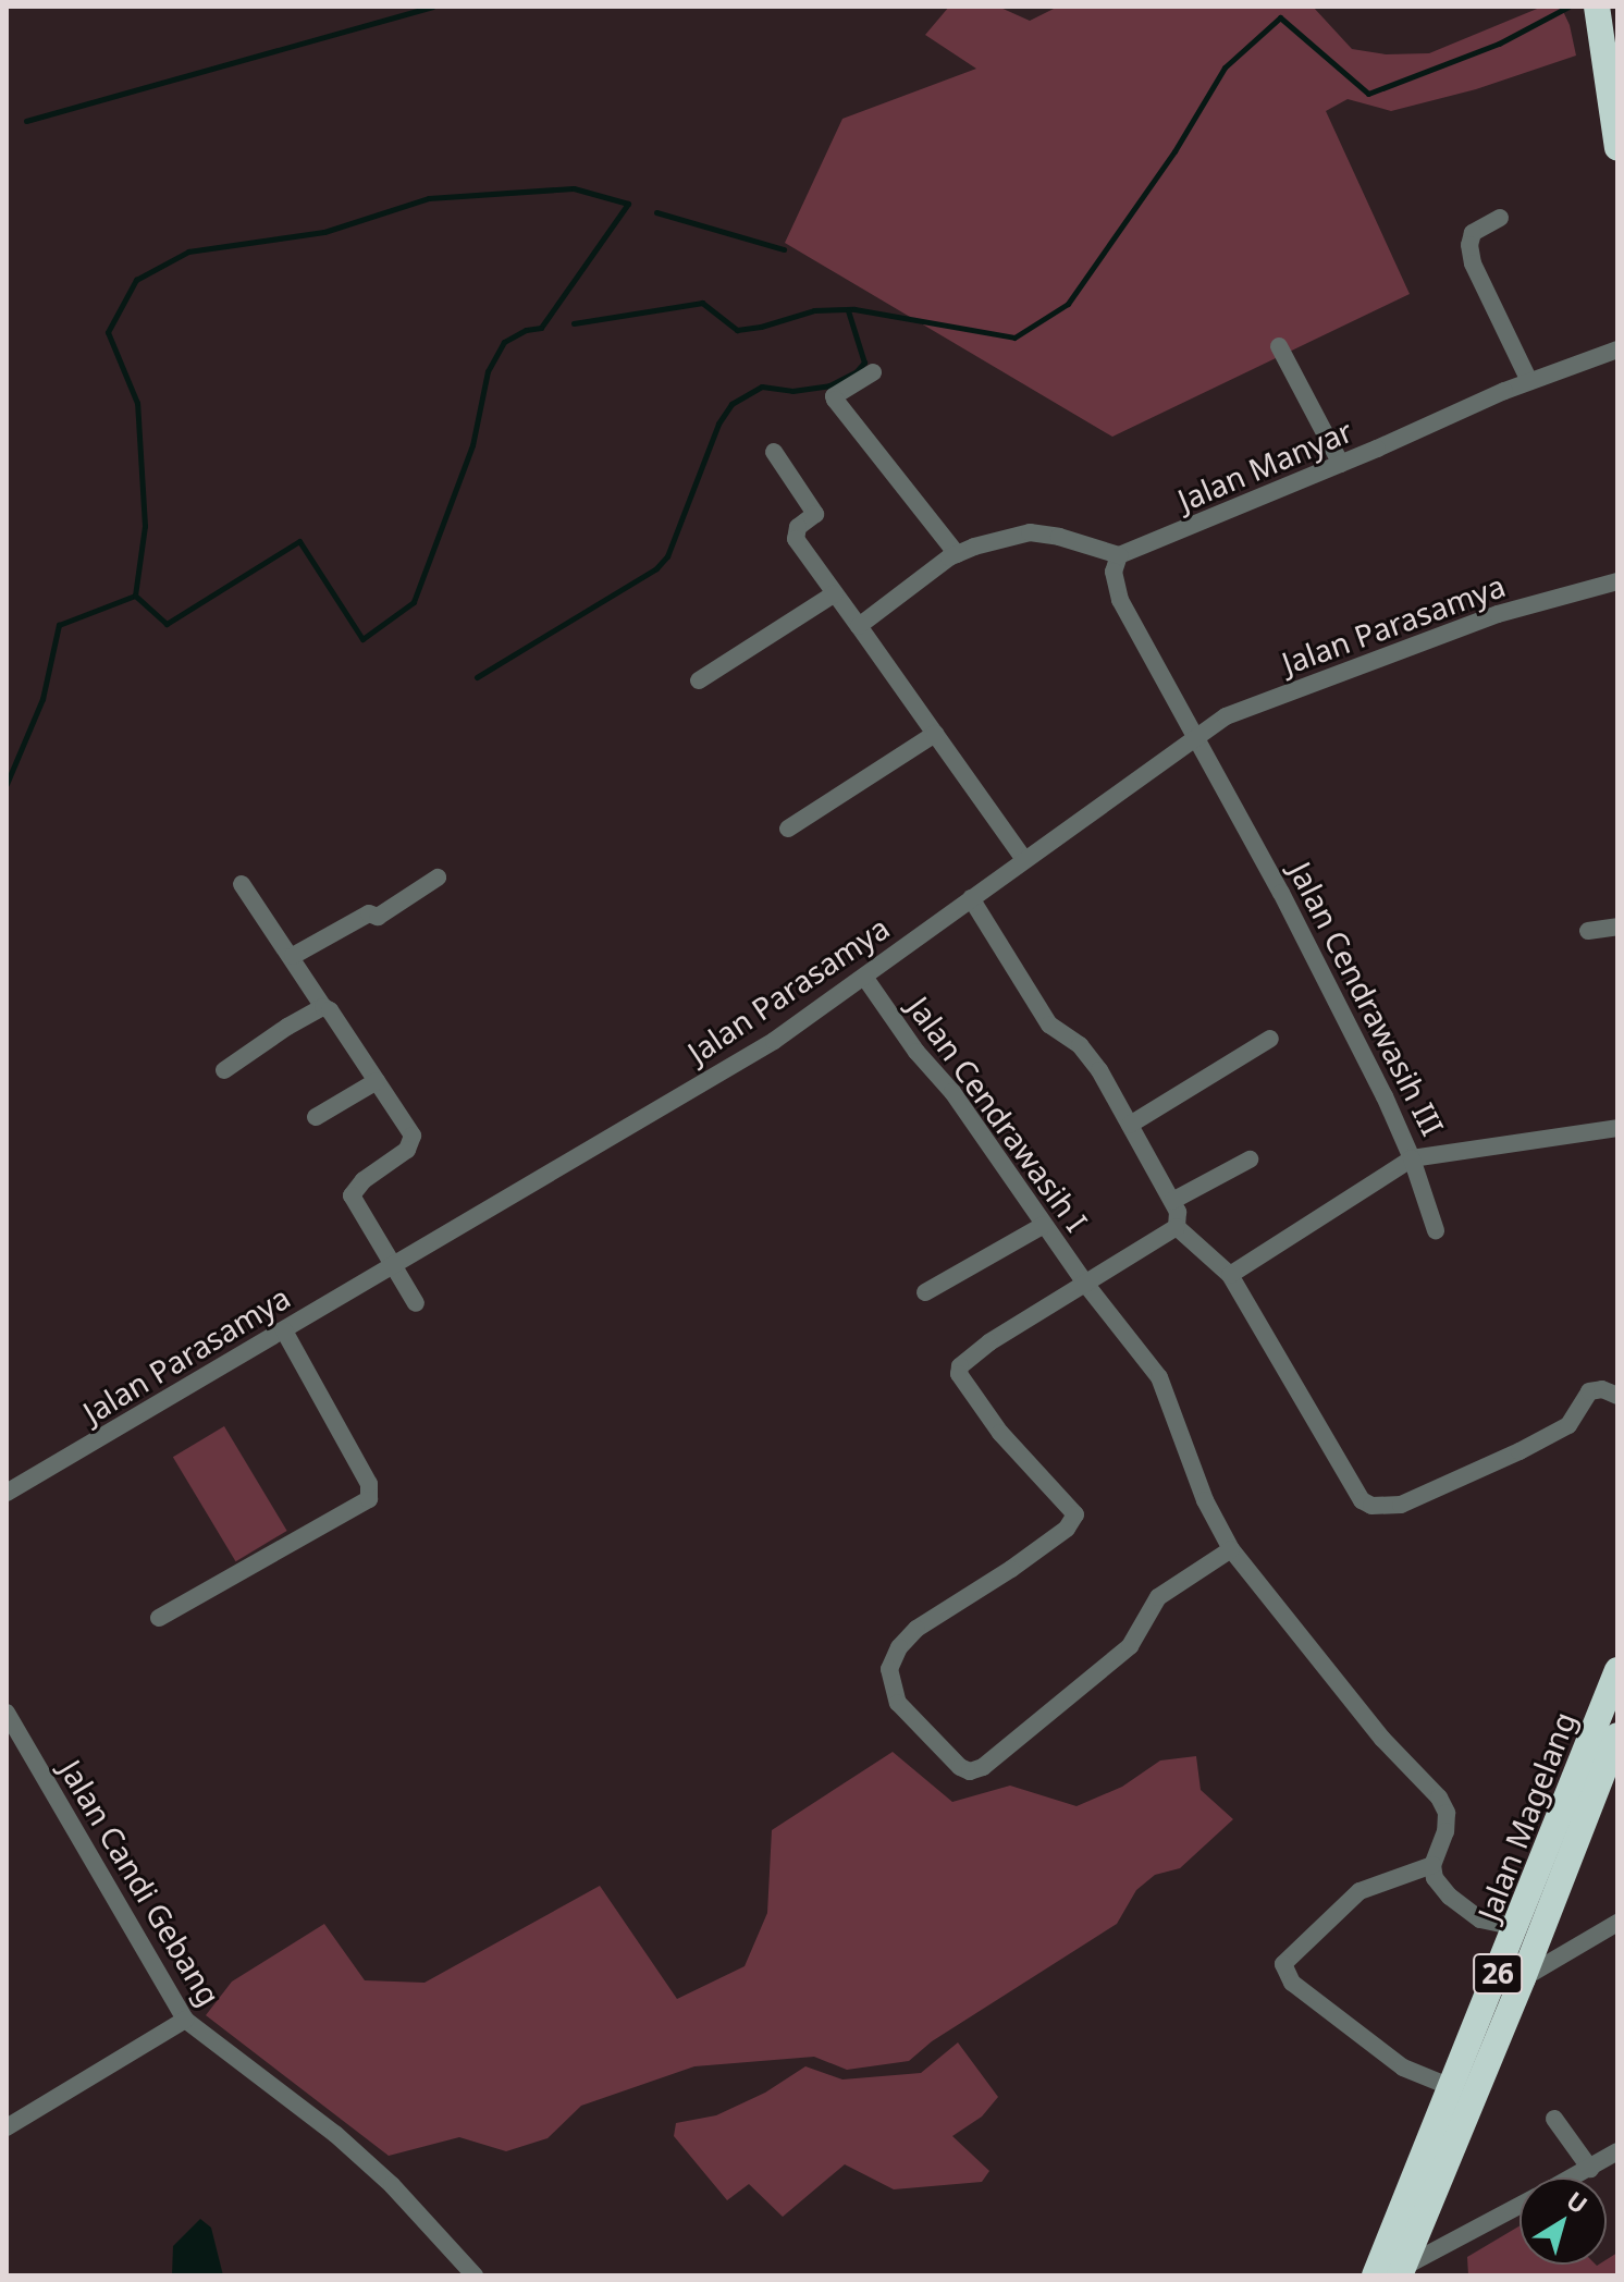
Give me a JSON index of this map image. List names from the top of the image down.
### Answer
{
  "streets": {
    "highway": ["Jalan Magelang", "26"],
    "street": [
      "Jalan Manyar",
      "Jalan Parasamya",
      "Jalan Cendrawasih III",
      "Jalan Cendrawasih I",
      "Jalan Candi Gebang"
    ]
  },
  "crossings": [
    ["Jalan Parasamya", "Jalan Cendrawasih III"],
    ["Jalan Parasamya", "Jalan Cendrawasih I"]
  ],
  "north": "top right"
}
